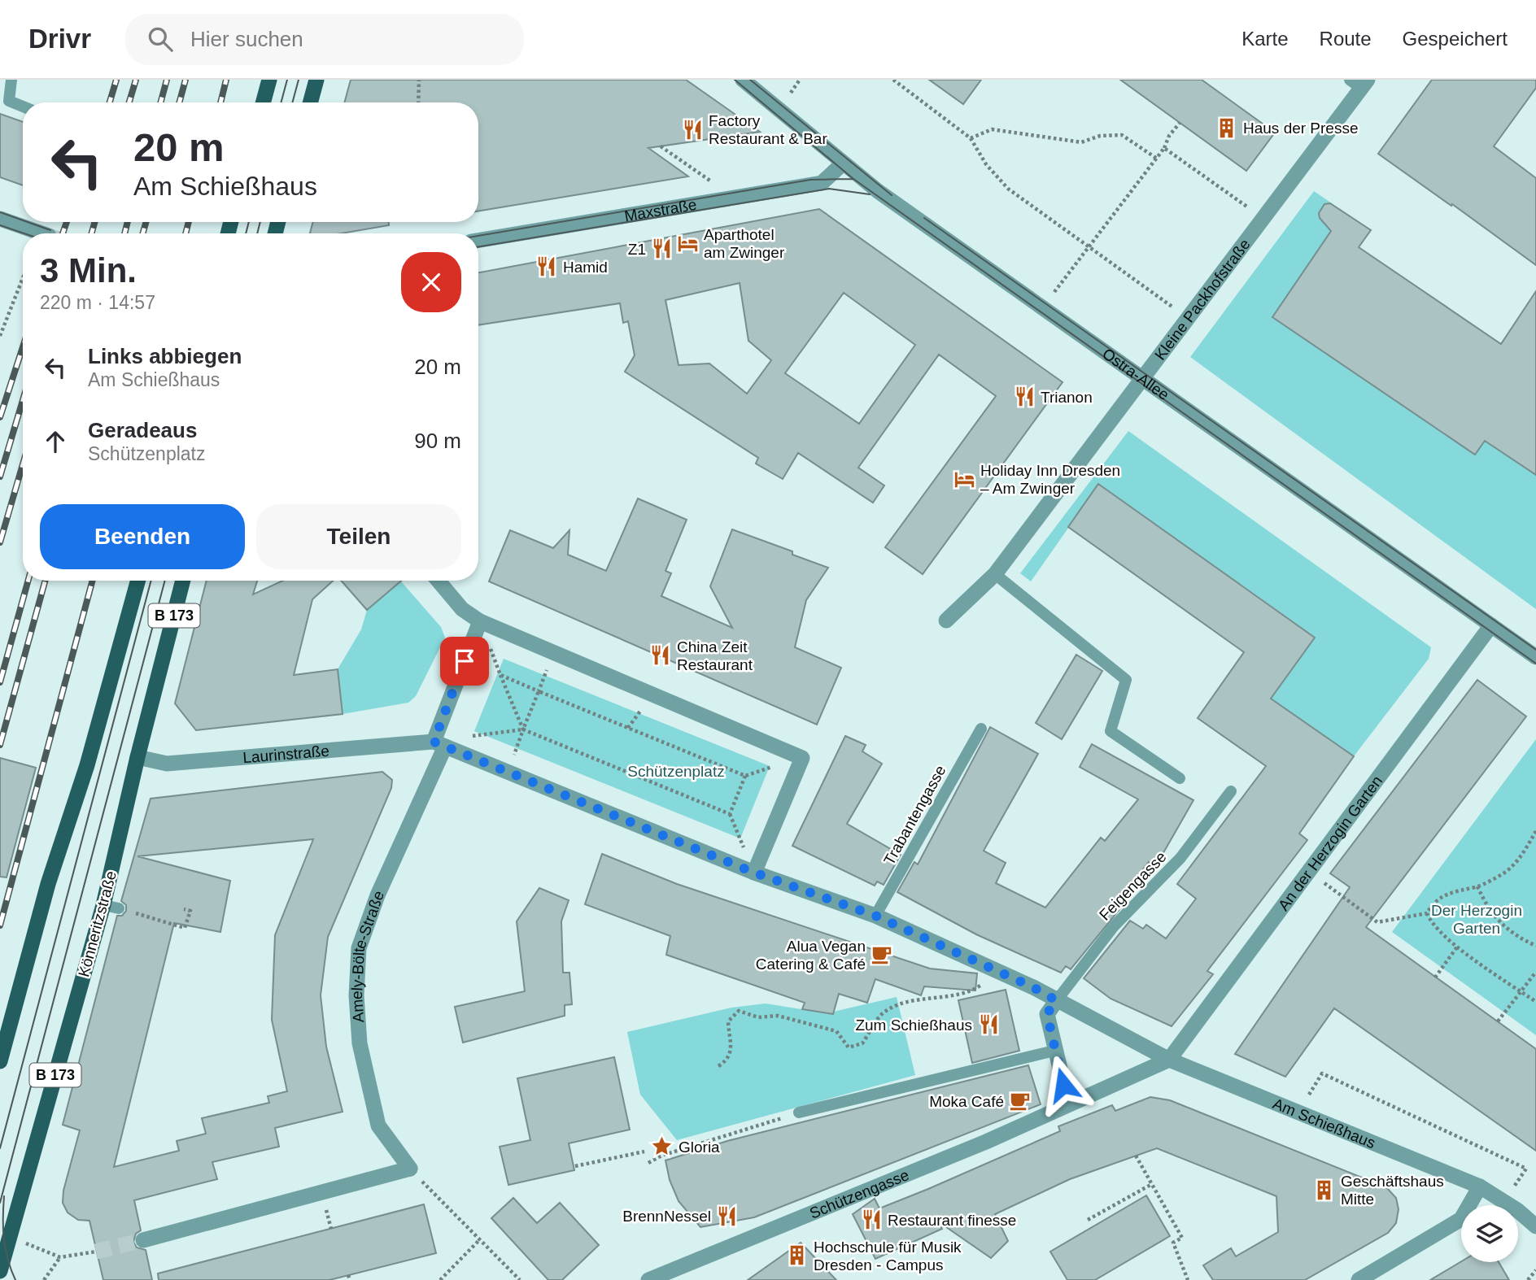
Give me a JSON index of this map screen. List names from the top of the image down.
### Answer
{
  "streets": {
    "main road": ["B 173", "Könneritzstraße"],
    "street": [
      "Maxstraße",
      "Kleine Packhofstraße",
      "Ostra-Allee",
      "Laurinstraße",
      "An der Herzogin Garten",
      "Amely-Bölte-Straße",
      "Am Schießhaus",
      "Schützengasse"
    ],
    "lane": ["Trabantengasse", "Feigengasse"]
  },
  "crossings": [
    ["Maxstraße", "Ostra-Allee"],
    ["Kleine Packhofstraße", "Ostra-Allee"],
    ["Ostra-Allee", "An der Herzogin Garten"],
    ["Laurinstraße", "Könneritzstraße"],
    ["Laurinstraße", "Amely-Bölte-Straße"],
    ["Trabantengasse", "Am Schießhaus"],
    ["An der Herzogin Garten", "Am Schießhaus"],
    ["Feigengasse", "Am Schießhaus"]
  ],
  "parks": ["Schützenplatz", "Der Herzogin Garten"],
  "places": {
    "building": ["Haus der Presse", "Geschäftshaus Mitte", "Hochschule für Musik Dresden - Campus"],
    "restaurant": [
      "Factory Restaurant & Bar",
      "Z1",
      "Hamid",
      "Trianon",
      "China Zeit Restaurant",
      "Zum Schießhaus",
      "BrennNessel",
      "Restaurant finesse"
    ],
    "hotel": ["Aparthotel am Zwinger", "Holiday Inn Dresden – Am Zwinger"],
    "cafe": ["Alua Vegan Catering & Café", "Moka Café"],
    "place": ["Gloria"]
  },
  "page": {
    "header": "Drivr",
    "search": "Hier suchen",
    "nav": ["Karte", "Route", "Gespeichert"],
    "turn": ["20 m", "Am Schießhaus"],
    "heading": ["3 Min.", "220 m · 14:57"],
    "list": [
      {
        "name": "Links abbiegen",
        "note": "Am Schießhaus",
        "value": "20 m"
      },
      {
        "name": "Geradeaus",
        "note": "Schützenplatz",
        "value": "90 m"
      }
    ],
    "buttons": ["Beenden", "Teilen"]
  }
}
